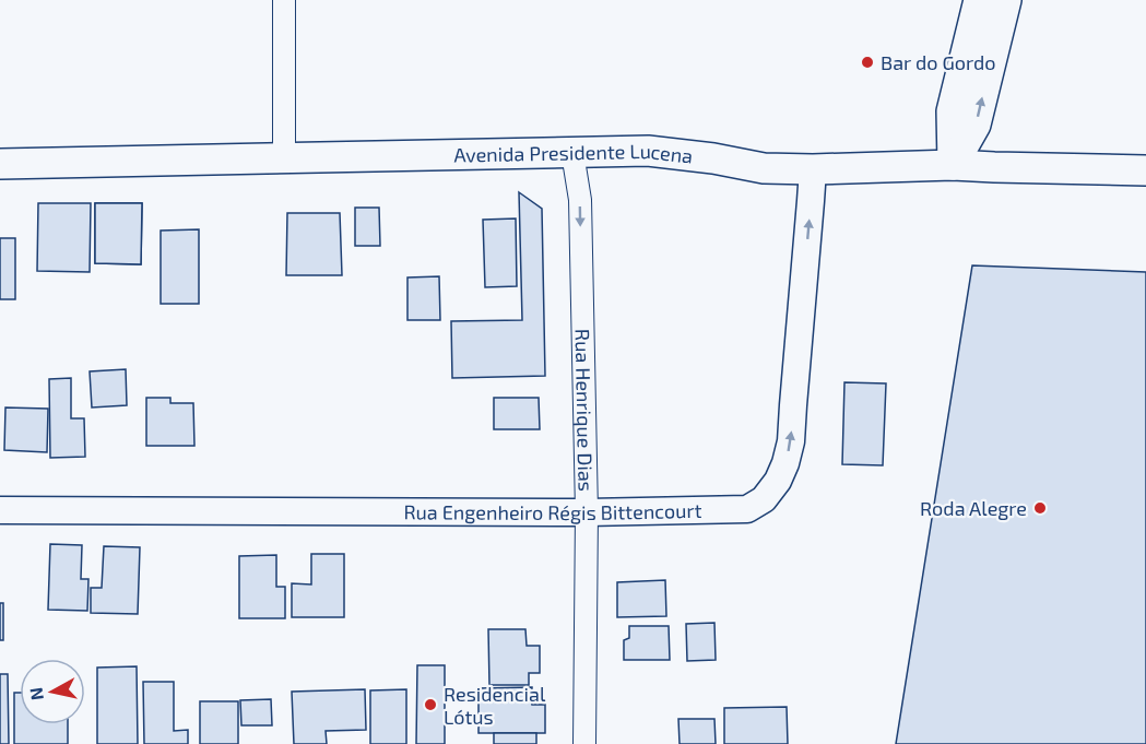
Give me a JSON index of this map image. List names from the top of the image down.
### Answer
{
  "streets": {
    "main road": ["Avenida Presidente Lucena"],
    "street": ["Rua Henrique Dias", "Rua Engenheiro Régis Bittencourt"]
  },
  "crossings": [
    ["Avenida Presidente Lucena", "Rua Henrique Dias"],
    ["Avenida Presidente Lucena", "Rua Engenheiro Régis Bittencourt"],
    ["Rua Henrique Dias", "Rua Engenheiro Régis Bittencourt"]
  ],
  "one_way": ["Rua Henrique Dias"],
  "places": ["Bar do Gordo", "Roda Alegre", "Residencial Lótus"],
  "north": "left"
}
